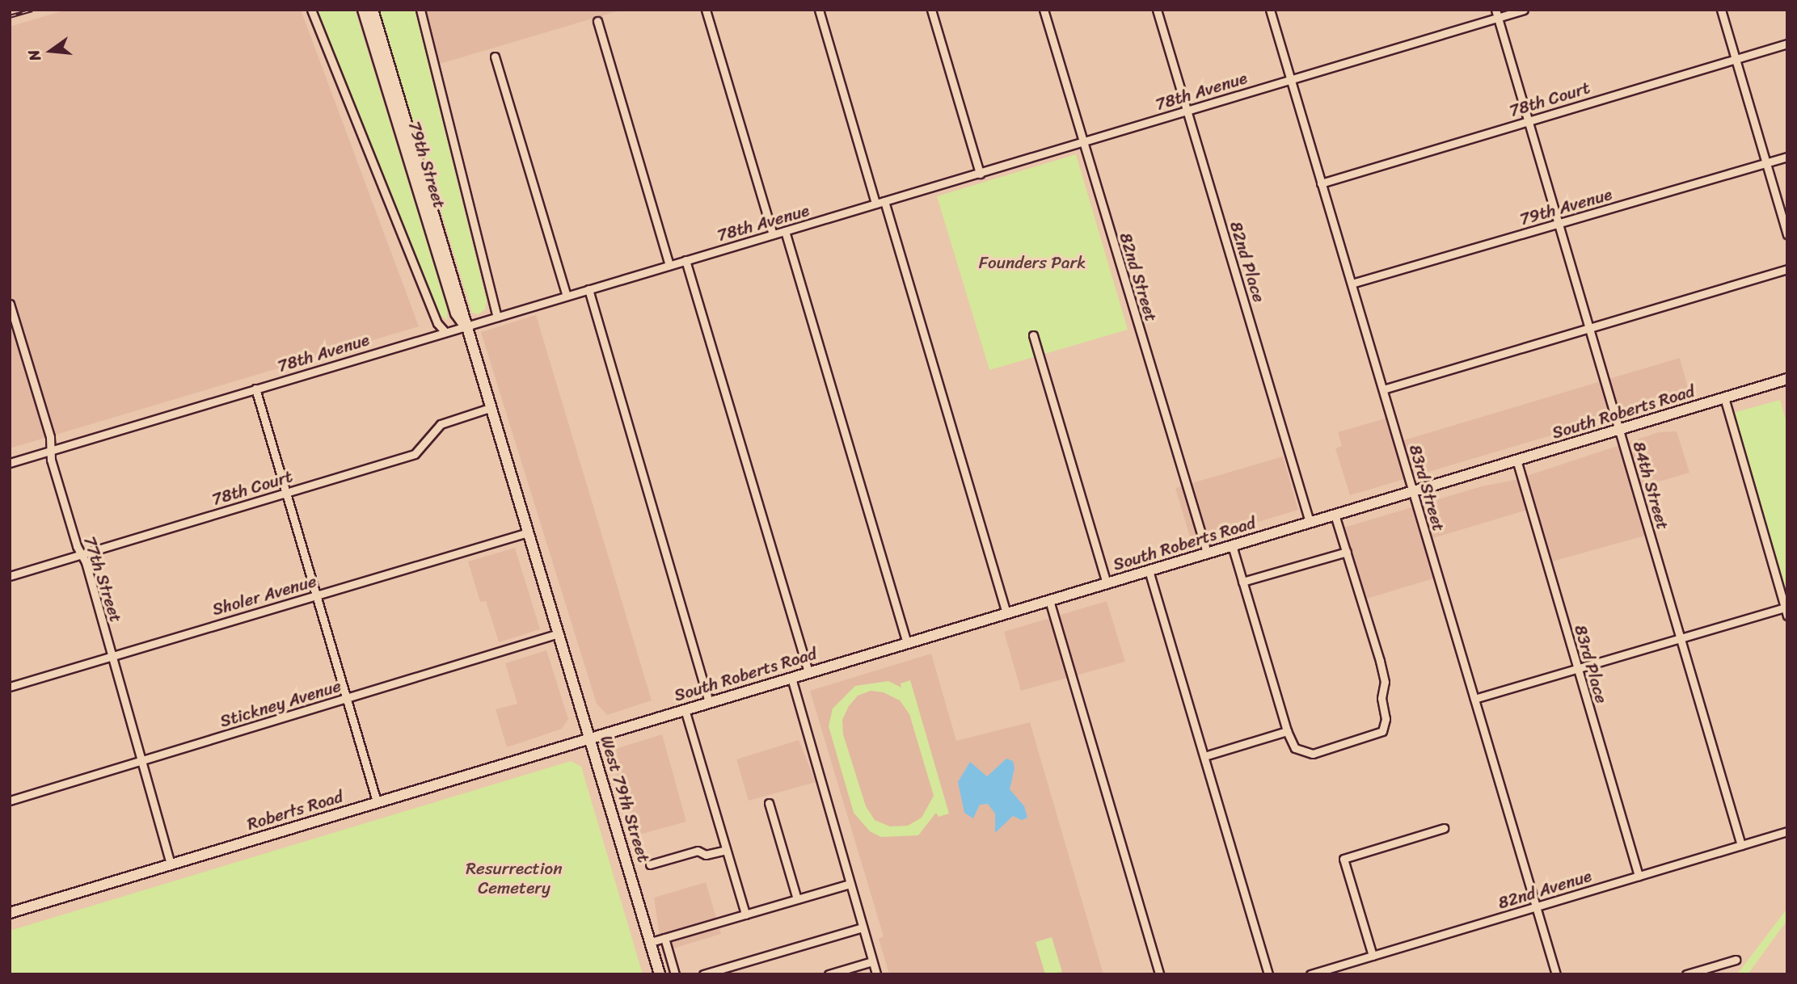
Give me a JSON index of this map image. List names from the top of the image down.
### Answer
{
  "streets": {
    "street": [
      "78th Avenue",
      "78th Court",
      "79th Street",
      "79th Avenue",
      "82nd Place",
      "82nd Street",
      "South Roberts Road",
      "84th Street",
      "83rd Street",
      "77th Street",
      "Sholer Avenue",
      "83rd Place",
      "Stickney Avenue",
      "West 79th Street",
      "Roberts Road",
      "82nd Avenue"
    ]
  },
  "crossings": [
    ["78th Avenue", "79th Street"],
    ["78th Avenue", "82nd Place"],
    ["78th Avenue", "82nd Street"],
    ["78th Avenue", "84th Street"],
    ["78th Avenue", "83rd Street"],
    ["78th Avenue", "77th Street"],
    ["78th Court", "79th Street"],
    ["78th Court", "84th Street"],
    ["78th Court", "83rd Street"],
    ["78th Court", "77th Street"],
    ["79th Street", "Sholer Avenue"],
    ["79th Street", "Stickney Avenue"],
    ["79th Street", "West 79th Street"],
    ["79th Avenue", "84th Street"],
    ["79th Avenue", "83rd Street"],
    ["82nd Place", "South Roberts Road"],
    ["82nd Street", "South Roberts Road"],
    ["South Roberts Road", "84th Street"],
    ["South Roberts Road", "83rd Street"],
    ["South Roberts Road", "83rd Place"],
    ["South Roberts Road", "West 79th Street"],
    ["South Roberts Road", "Roberts Road"],
    ["84th Street", "82nd Avenue"],
    ["83rd Street", "82nd Avenue"],
    ["77th Street", "Sholer Avenue"],
    ["77th Street", "Stickney Avenue"],
    ["77th Street", "Roberts Road"],
    ["83rd Place", "82nd Avenue"],
    ["Stickney Avenue", "West 79th Street"],
    ["West 79th Street", "Roberts Road"]
  ],
  "parks": ["Founders Park", "Resurrection Cemetery"],
  "north": "left"
}
